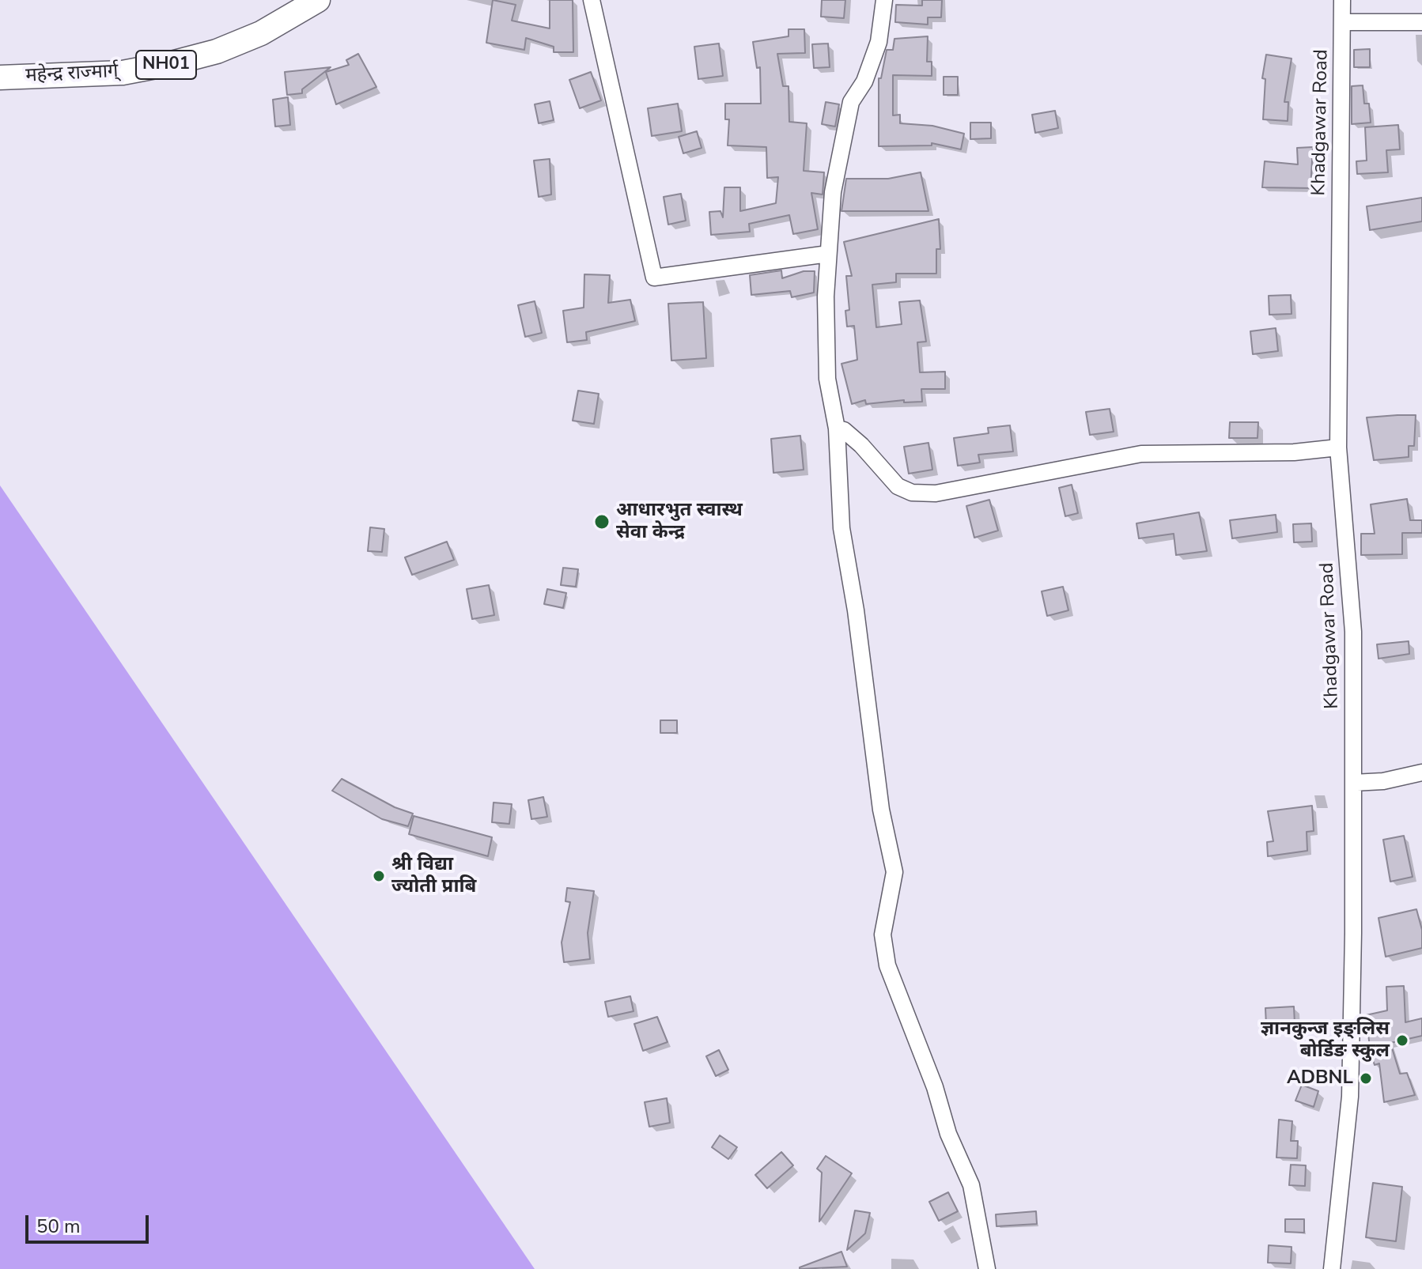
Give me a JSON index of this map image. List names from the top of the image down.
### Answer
{
  "streets": {
    "highway": ["NH01", "महेन्द्र राज्मार्ग्"],
    "street": ["Khadgawar Road"]
  },
  "places": [
    "आधारभुत स्वास्थ सेवा केन्द्र",
    "श्री विद्या ज्योती प्राबि",
    "ज्ञानकुन्ज इङ्लिस बोर्डिङ स्कुल",
    "ADBNL"
  ],
  "scale_bar": "50 m"
}
